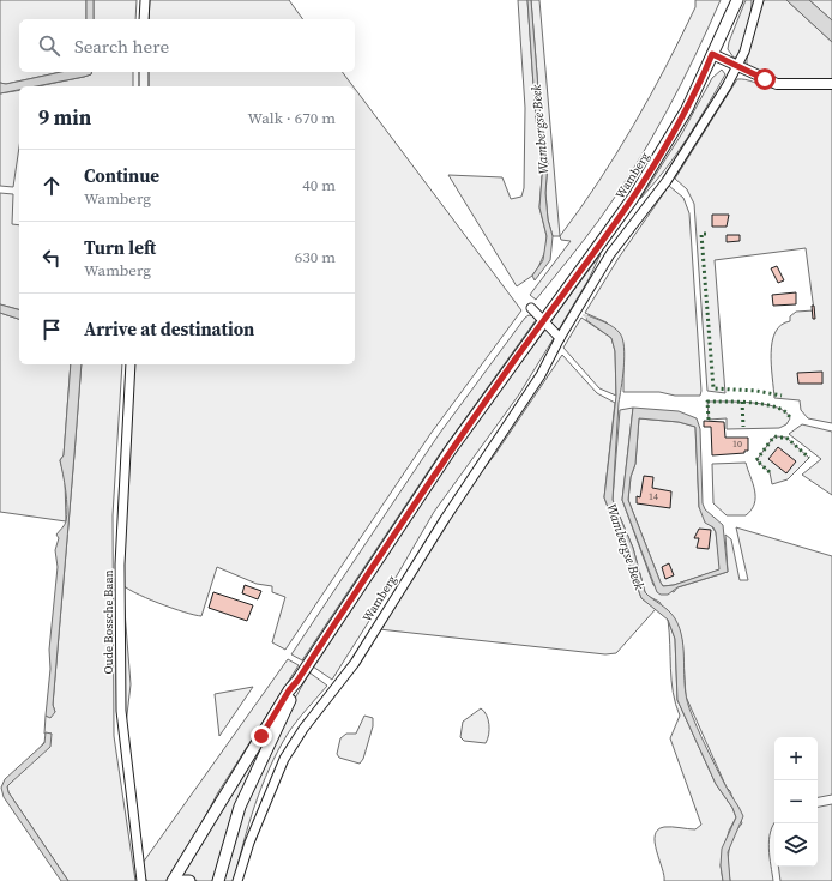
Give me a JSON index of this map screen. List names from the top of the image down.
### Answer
{
  "streets": {
    "main road": ["Wamberg"],
    "street": ["Oude Bossche Baan"]
  },
  "water": ["Wambergse Beek"],
  "house_numbers": ["10", "14"],
  "page": {
    "search": "Search here",
    "heading": ["9 min", "Walk · 670 m"],
    "list": [
      ["Continue", "Wamberg", "40 m"],
      ["Turn left", "Wamberg", "630 m"],
      "Arrive at destination"
    ],
    "map_buttons": ["+", "−"]
  }
}
